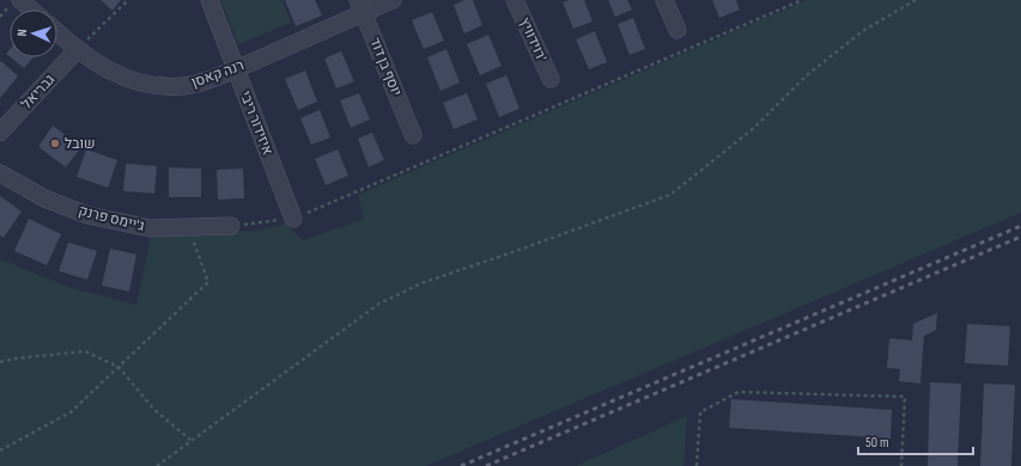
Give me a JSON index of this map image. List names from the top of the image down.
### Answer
{
  "streets": {
    "street": [
      "דוידוויץ'",
      "יוסף בן דוד",
      "רנה קאסן",
      "גבריאל",
      "איזידור ריבי",
      "ג'יימס פרנק"
    ]
  },
  "crossings": [
    ["יוסף בן דוד", "רנה קאסן"],
    ["רנה קאסן", "גבריאל"],
    ["רנה קאסן", "איזידור ריבי"]
  ],
  "places": ["שובל"],
  "scale_bar": "50 m",
  "north": "left"
}
